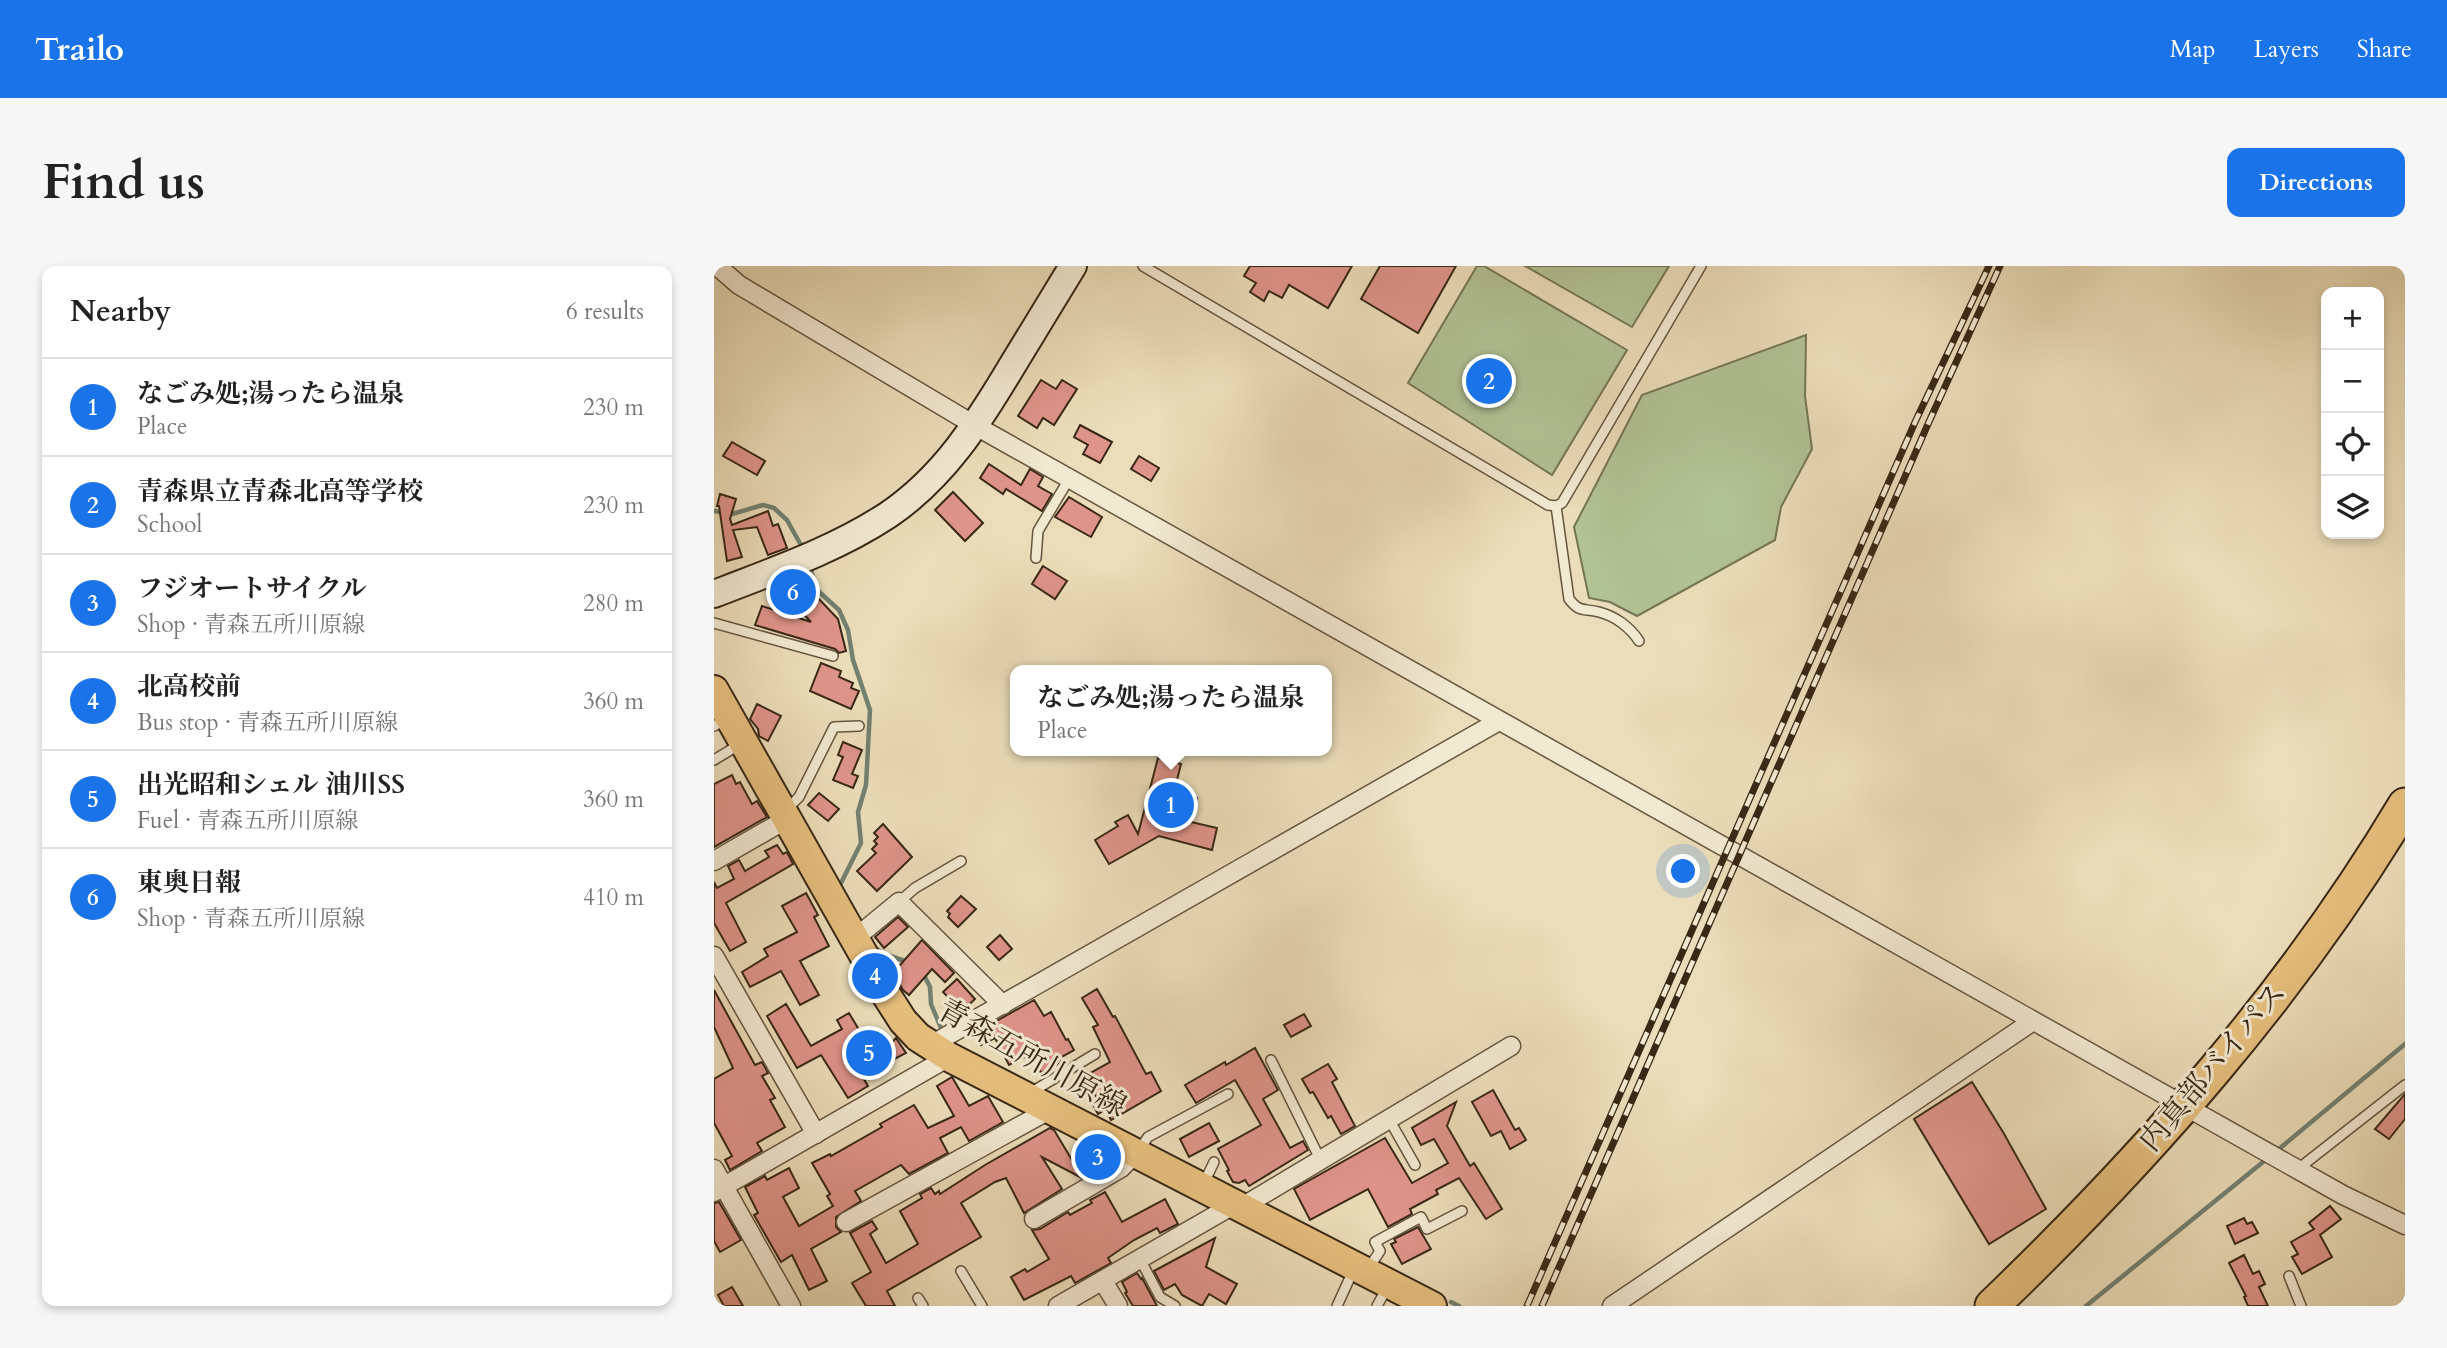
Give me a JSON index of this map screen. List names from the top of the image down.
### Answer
{
  "streets": {
    "highway": ["内真部バイパス"],
    "main road": ["青森五所川原線"]
  },
  "page": {
    "header": "Trailo",
    "nav": ["Map", "Layers", "Share"],
    "buttons": "Directions",
    "title": "Find us",
    "heading": ["Nearby", "6 results"],
    "map_buttons": ["+", "−"],
    "pins": [
      "2",
      "6",
      "1",
      "4",
      "5",
      "3"
    ],
    "list": [
      {
        "mark": "1",
        "name": "なごみ処;湯ったら温泉",
        "note": "Place",
        "value": "230 m"
      },
      {
        "mark": "2",
        "name": "青森県立青森北高等学校",
        "note": "School",
        "value": "230 m"
      },
      {
        "mark": "3",
        "name": "フジオートサイクル",
        "note": "Shop · 青森五所川原線",
        "value": "280 m"
      },
      {
        "mark": "4",
        "name": "北高校前",
        "note": "Bus stop · 青森五所川原線",
        "value": "360 m"
      },
      {
        "mark": "5",
        "name": "出光昭和シェル 油川SS",
        "note": "Fuel · 青森五所川原線",
        "value": "360 m"
      },
      {
        "mark": "6",
        "name": "東奥日報",
        "note": "Shop · 青森五所川原線",
        "value": "410 m"
      }
    ],
    "popup": ["なごみ処;湯ったら温泉", "Place"]
  }
}
